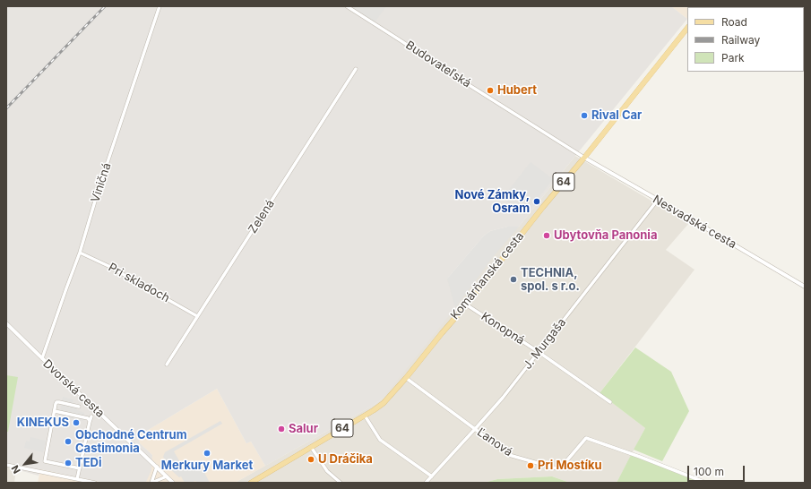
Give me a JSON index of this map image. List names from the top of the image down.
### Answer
{
  "streets": {
    "main road": ["64", "Komárňanská cesta"],
    "street": [
      "Budovateľská",
      "Viničná",
      "Zelená",
      "Nesvadská cesta",
      "Pri skladoch",
      "Konopná",
      "J. Murgaša",
      "Dvorská cesta",
      "Ľanová"
    ]
  },
  "crossings": [
    ["Budovateľská", "Nesvadská cesta"],
    ["Budovateľská", "Komárňanská cesta"],
    ["Viničná", "Pri skladoch"],
    ["Viničná", "Dvorská cesta"],
    ["Zelená", "Pri skladoch"],
    ["Nesvadská cesta", "Komárňanská cesta"],
    ["Nesvadská cesta", "J. Murgaša"],
    ["Komárňanská cesta", "Konopná"],
    ["Komárňanská cesta", "Ľanová"],
    ["Konopná", "J. Murgaša"],
    ["J. Murgaša", "Ľanová"]
  ],
  "places": [
    "Hubert",
    "Rival Car",
    "Nové Zámky, Osram",
    "Ubytovňa Panonia",
    "TECHNIA, spol. s r.o.",
    "KINEKUS",
    "Salur",
    "Obchodné Centrum Castimonia",
    "Merkury Market",
    "U Dráčika",
    "TEDi",
    "Pri Mostíku"
  ],
  "legend": ["Road", "Railway", "Park"],
  "scale_bar": "100 m",
  "north": "bottom left"
}
